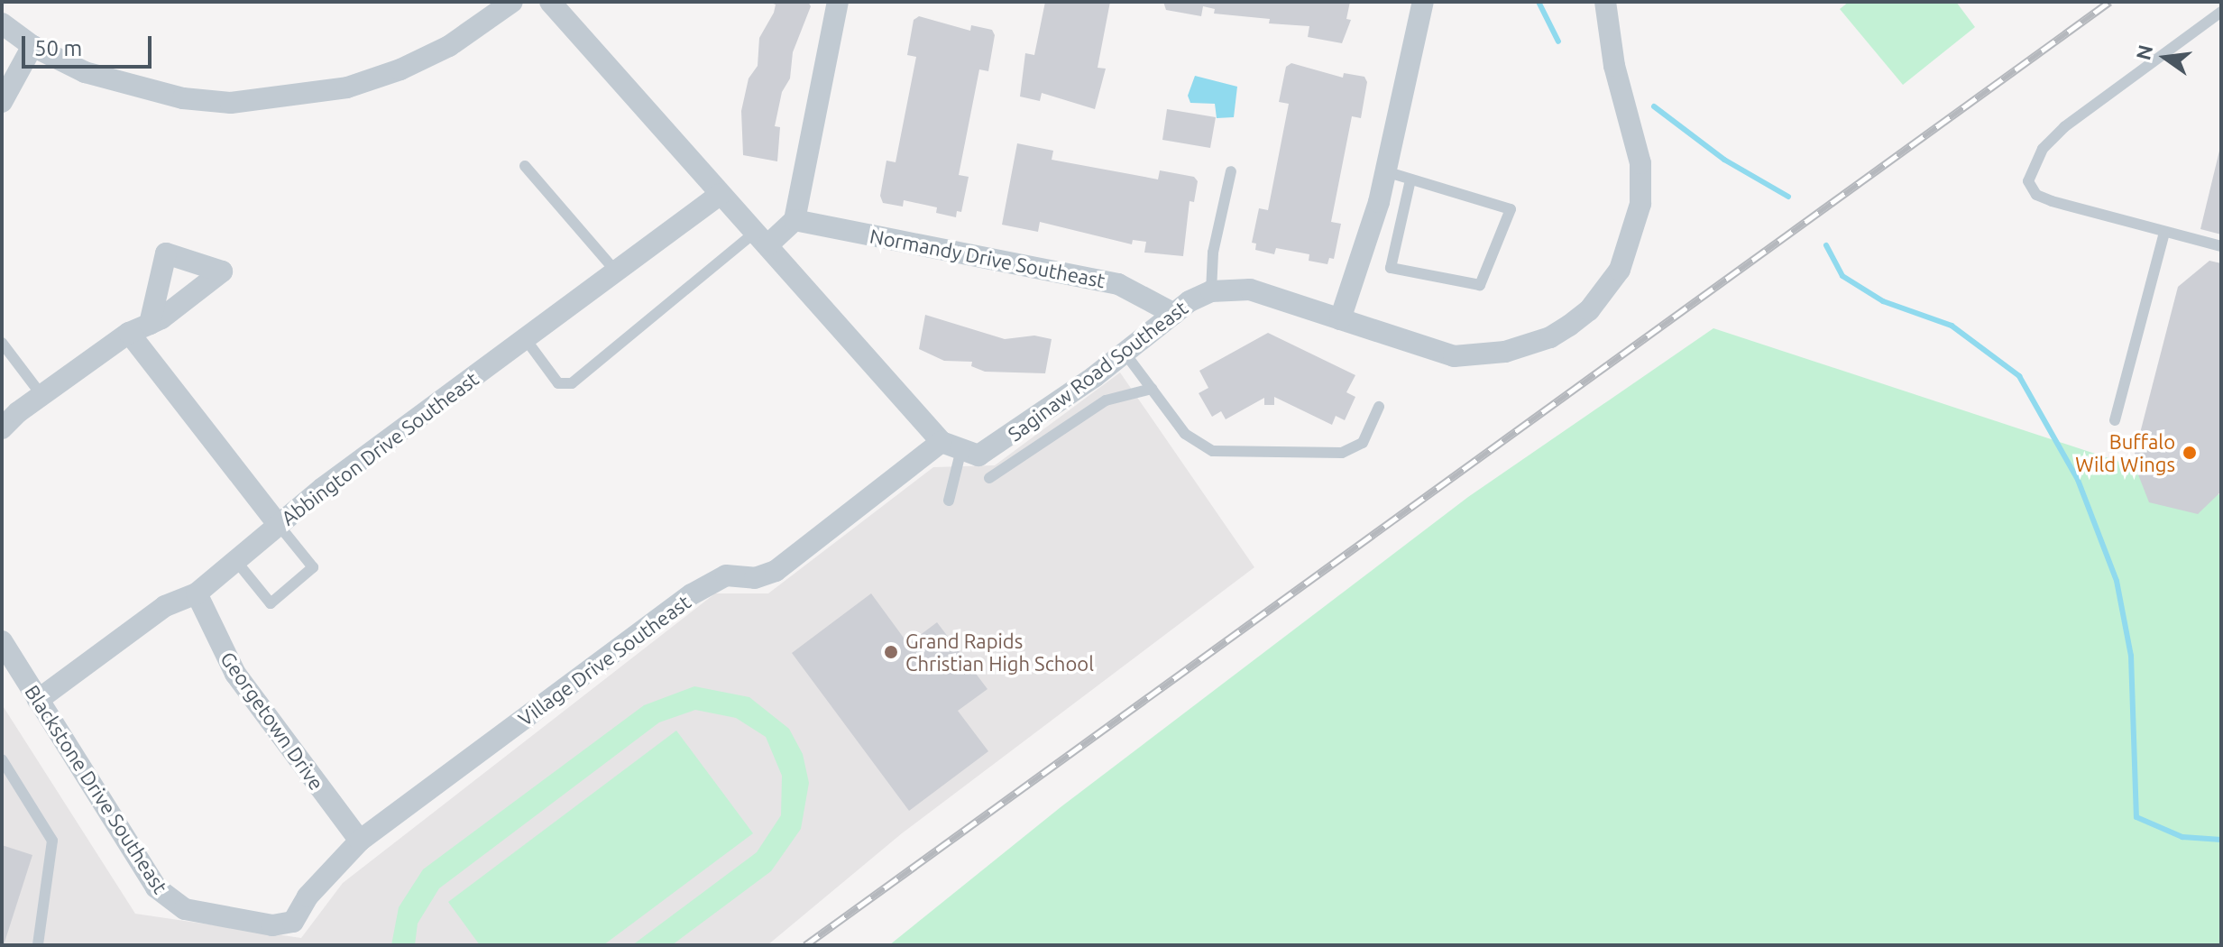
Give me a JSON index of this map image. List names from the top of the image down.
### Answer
{
  "streets": {
    "street": [
      "Normandy Drive Southeast",
      "Saginaw Road Southeast",
      "Abbington Drive Southeast",
      "Village Drive Southeast",
      "Georgetown Drive",
      "Blackstone Drive Southeast"
    ]
  },
  "crossings": [
    ["Normandy Drive Southeast", "Saginaw Road Southeast"],
    ["Saginaw Road Southeast", "Village Drive Southeast"],
    ["Abbington Drive Southeast", "Georgetown Drive"],
    ["Abbington Drive Southeast", "Blackstone Drive Southeast"],
    ["Village Drive Southeast", "Georgetown Drive"],
    ["Village Drive Southeast", "Blackstone Drive Southeast"]
  ],
  "places": ["Buffalo Wild Wings", "Grand Rapids Christian High School"],
  "scale_bar": "50 m",
  "north": "left"
}
